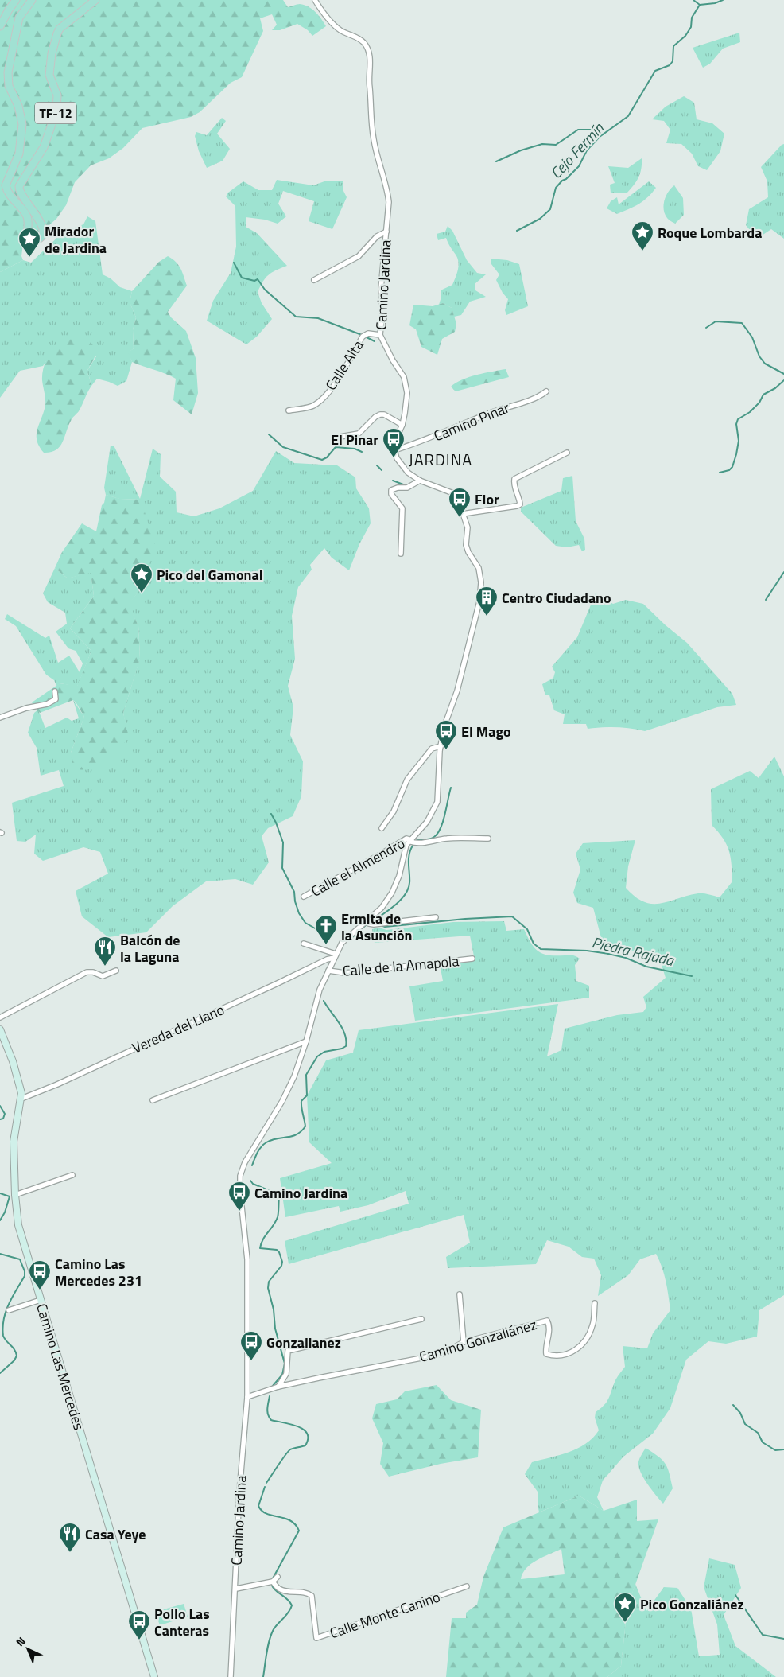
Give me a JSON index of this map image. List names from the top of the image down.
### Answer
{
  "streets": {
    "main road": ["TF-12", "Camino Las Mercedes"],
    "street": [
      "Camino Jardina",
      "Calle Alta",
      "Camino Pinar",
      "Calle el Almendro",
      "Calle de la Amapola",
      "Vereda del Llano",
      "Camino Gonzaliánez",
      "Calle Monte Canino"
    ]
  },
  "crossings": [
    ["Camino Jardina", "Calle Alta"],
    ["Camino Jardina", "Camino Pinar"],
    ["Camino Jardina", "Calle el Almendro"],
    ["Camino Jardina", "Calle de la Amapola"],
    ["Camino Jardina", "Vereda del Llano"],
    ["Camino Jardina", "Camino Gonzaliánez"],
    ["Vereda del Llano", "Camino Las Mercedes"]
  ],
  "districts": ["JARDINA"],
  "water": ["Cejo Fermín", "Piedra Rajada"],
  "places": {
    "place": [
      "Roque Lombarda",
      "Mirador de Jardina",
      "Pico del Gamonal",
      "Pico Gonzaliánez"
    ],
    "bus stop": [
      "El Pinar",
      "Flor",
      "El Mago",
      "Camino Jardina",
      "Camino Las Mercedes 231",
      "Gonzalianez",
      "Pollo Las Canteras"
    ],
    "building": ["Centro Ciudadano"],
    "church": ["Ermita de la Asunción"],
    "restaurant": ["Balcón de la Laguna", "Casa Yeye"]
  },
  "north": "top left"
}
